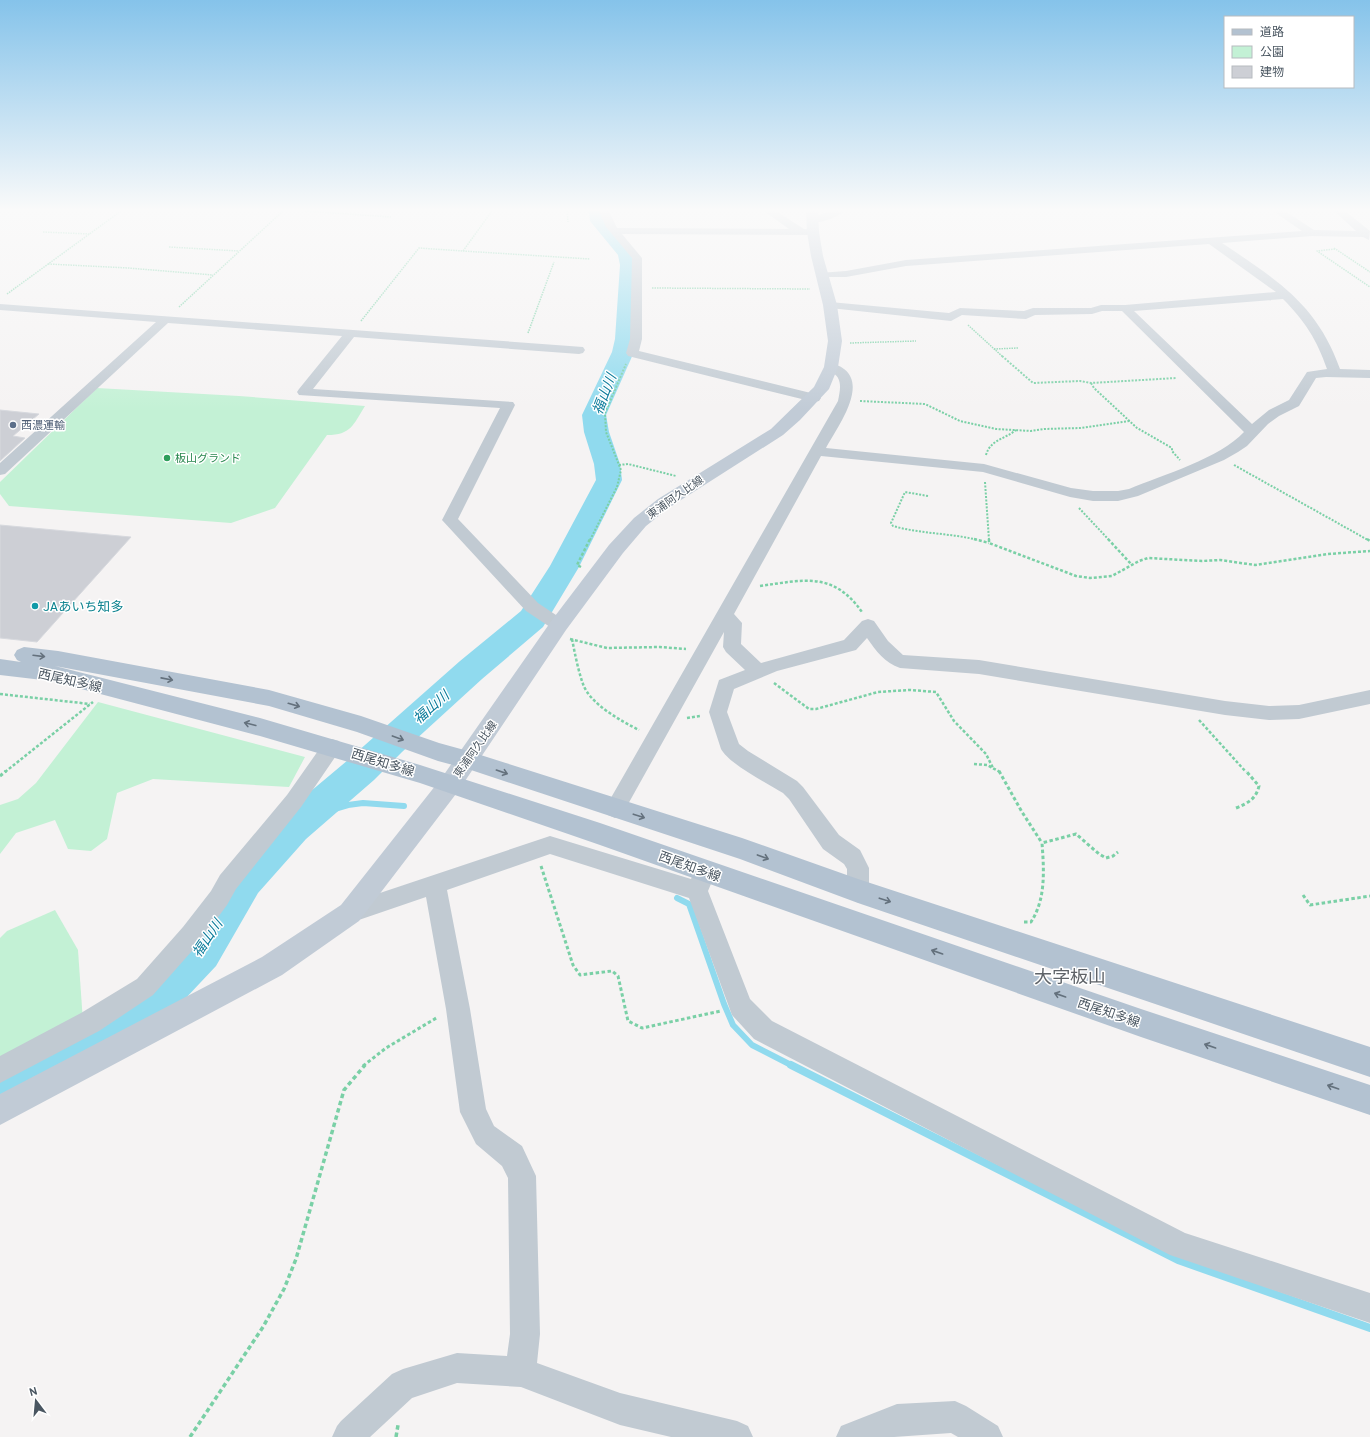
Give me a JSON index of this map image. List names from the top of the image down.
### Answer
{
  "streets": {
    "main road": ["東浦阿久比線", "西尾知多線"]
  },
  "crossings": [
    ["東浦阿久比線", "西尾知多線"]
  ],
  "districts": ["大字板山"],
  "water": ["福山川"],
  "places": ["西濃運輸", "板山グランド", "JAあいち知多"],
  "legend": ["道路", "公園", "建物"],
  "north": "top"
}
